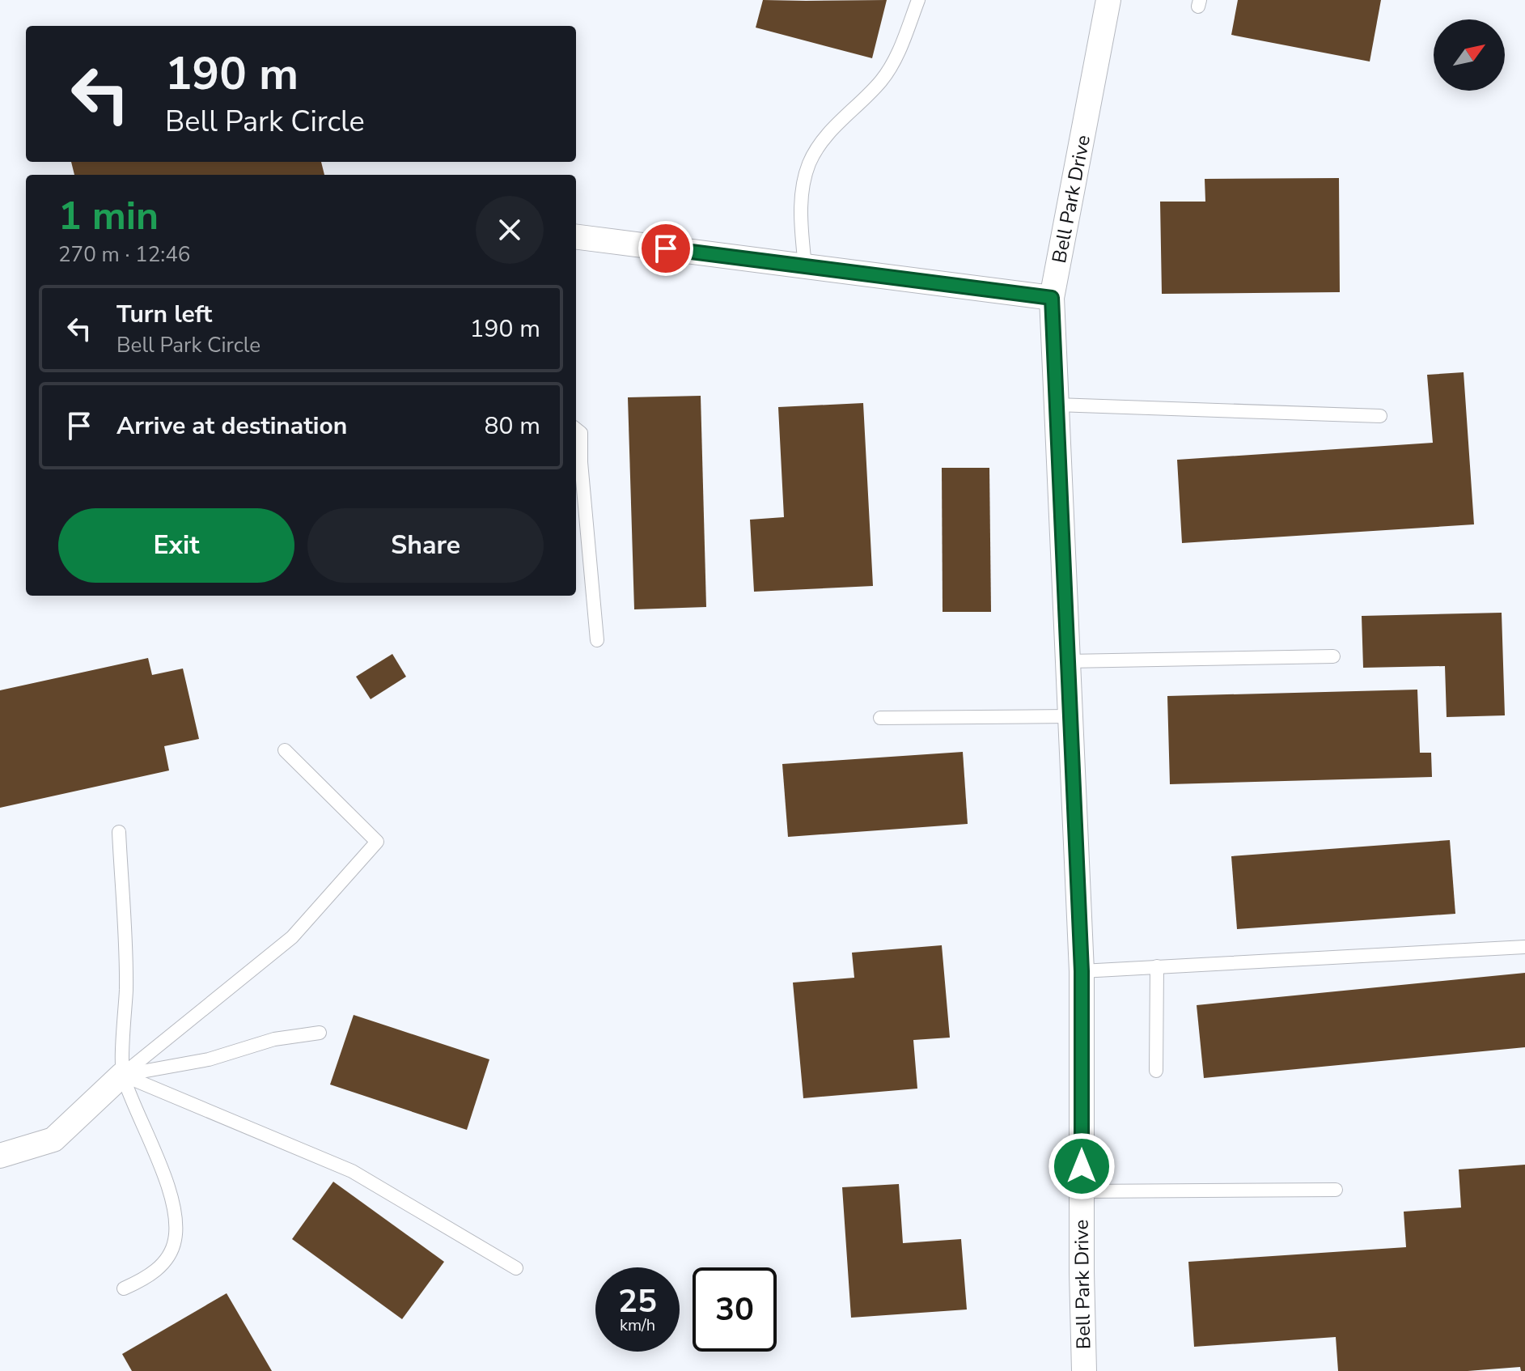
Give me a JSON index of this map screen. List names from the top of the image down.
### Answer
{
  "streets": {
    "street": ["Bell Park Drive"]
  },
  "north": "top right",
  "page": {
    "turn": ["190 m", "Bell Park Circle"],
    "heading": ["1 min", "270 m · 12:46"],
    "list": [
      {
        "name": "Turn left",
        "note": "Bell Park Circle",
        "value": "190 m"
      },
      {
        "name": "Arrive at destination",
        "value": "80 m"
      }
    ],
    "buttons": ["Exit", "Share"],
    "speed": "25 km/h",
    "limit": "30"
  }
}
